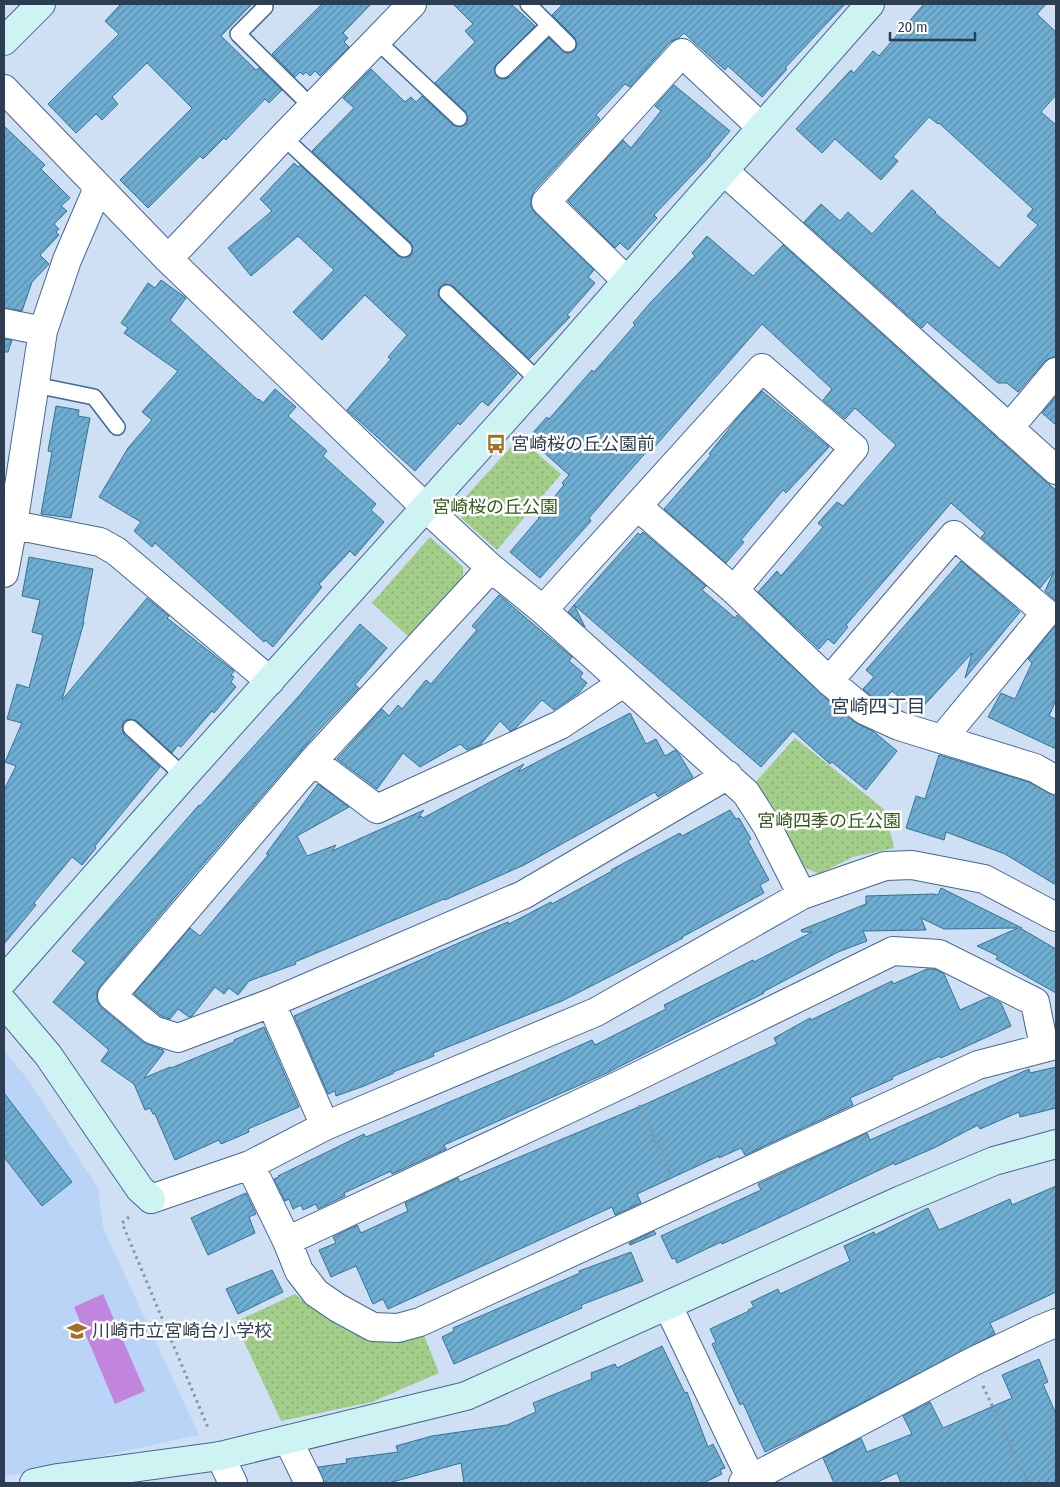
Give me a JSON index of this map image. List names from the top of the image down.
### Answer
{
  "districts": ["宮崎四丁目"],
  "parks": ["宮崎桜の丘公園", "宮崎四季の丘公園"],
  "places": {
    "bus stop": ["宮崎桜の丘公園前"],
    "school or university": ["川崎市立宮崎台小学校"]
  },
  "scale_bar": "20 m"
}
